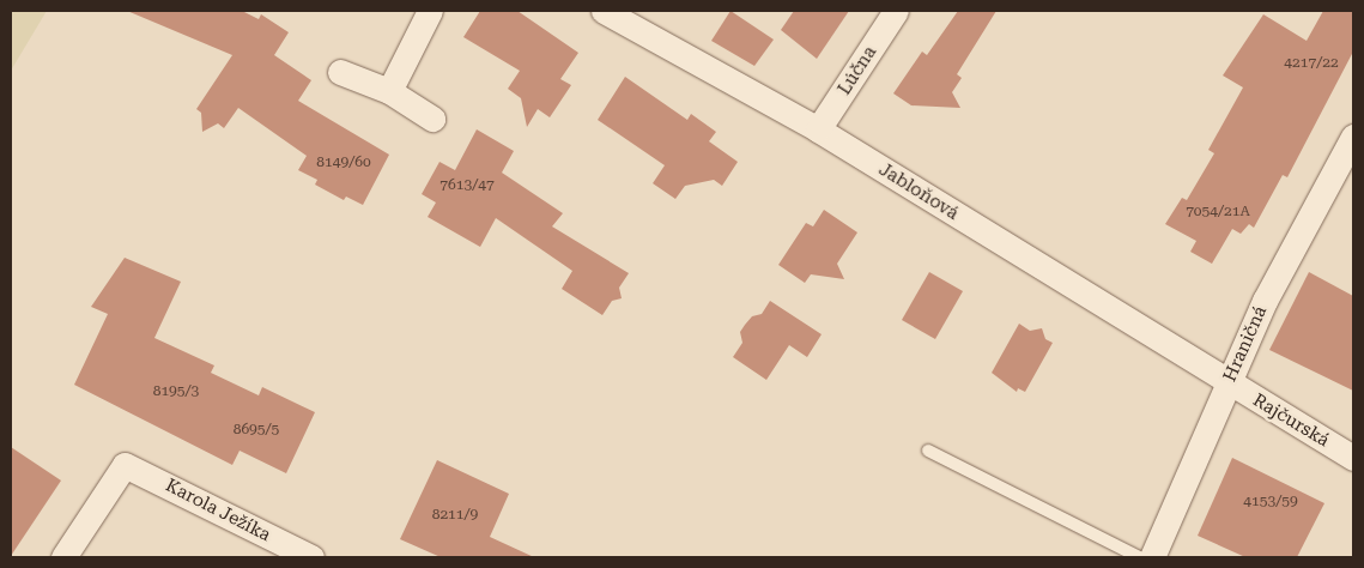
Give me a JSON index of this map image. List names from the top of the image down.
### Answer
{
  "streets": {
    "street": [
      "Lúčna",
      "Jabloňová",
      "Hraničná",
      "Rajčurská",
      "Karola Ježíka"
    ]
  },
  "crossings": [
    ["Lúčna", "Jabloňová"],
    ["Jabloňová", "Hraničná"],
    ["Jabloňová", "Rajčurská"],
    ["Hraničná", "Rajčurská"]
  ],
  "house_numbers": [
    "4217/22",
    "8149/60",
    "7613/47",
    "7054/21A",
    "8195/3",
    "8695/5",
    "4153/59",
    "8211/9"
  ]
}
